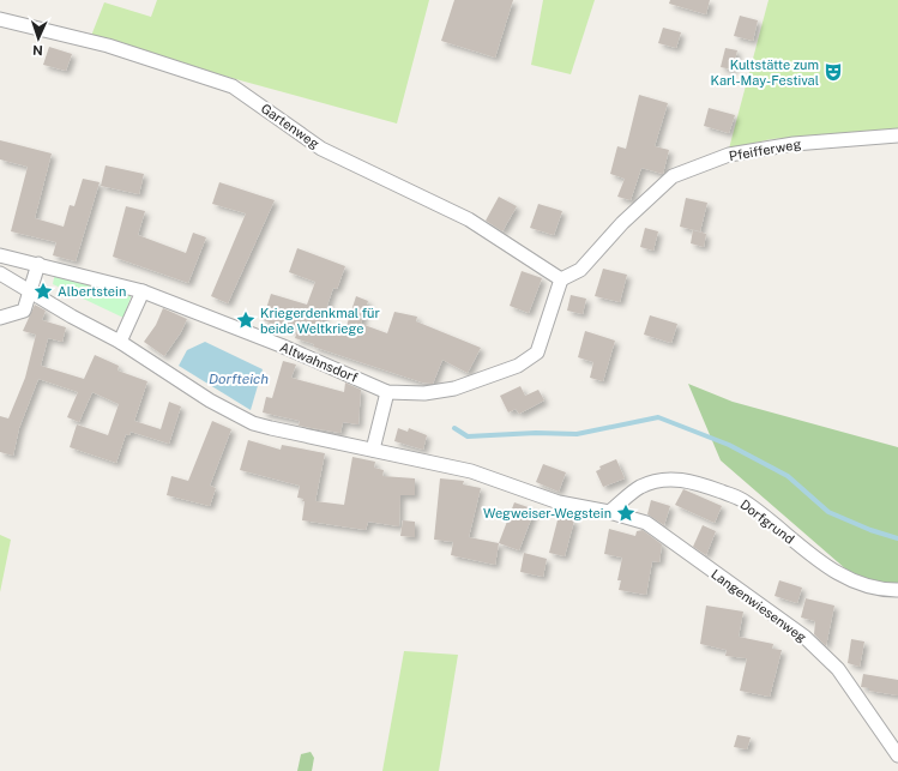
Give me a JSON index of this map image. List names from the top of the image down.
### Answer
{
  "streets": {
    "street": [
      "Gartenweg",
      "Pfeifferweg",
      "Altwahnsdorf",
      "Dorfgrund",
      "Langenwiesenweg"
    ]
  },
  "crossings": [
    ["Gartenweg", "Pfeifferweg"],
    ["Dorfgrund", "Langenwiesenweg"]
  ],
  "water": ["Dorfteich"],
  "places": {
    "theatre": ["Kultstätte zum Karl-May-Festival"],
    "place": ["Albertstein", "Kriegerdenkmal für beide Weltkriege", "Wegweiser-Wegstein"]
  },
  "north": "bottom"
}
